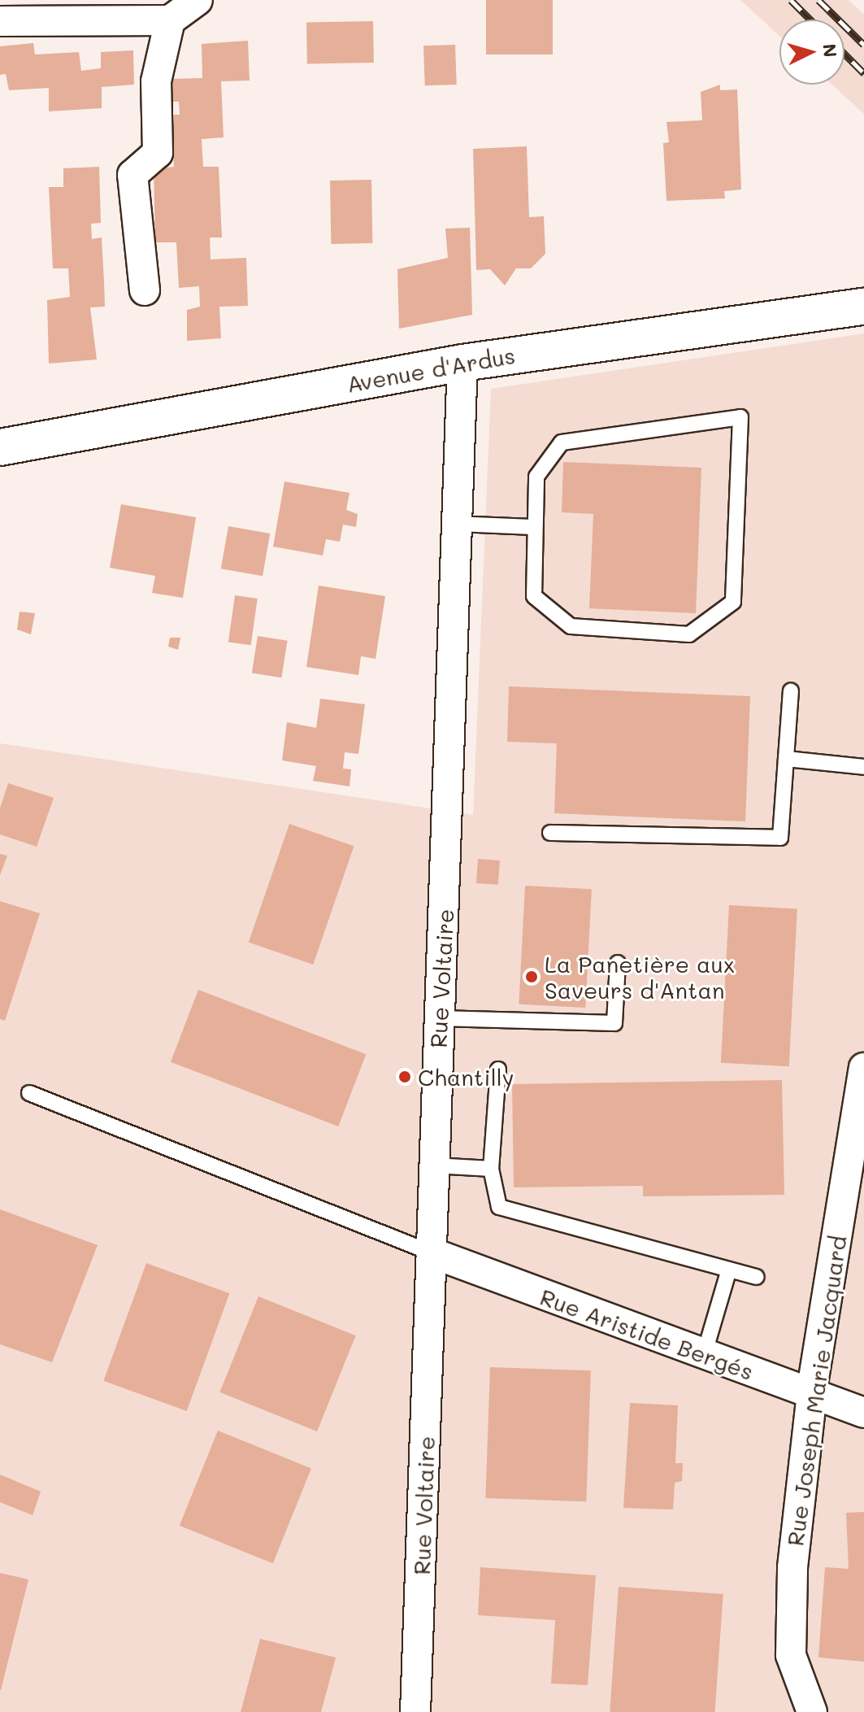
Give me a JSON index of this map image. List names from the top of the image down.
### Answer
{
  "streets": {
    "main road": ["Avenue d'Ardus"],
    "street": ["Rue Voltaire", "Rue Aristide Bergés", "Rue Joseph Marie Jacquard"]
  },
  "crossings": [
    ["Avenue d'Ardus", "Rue Voltaire"],
    ["Rue Voltaire", "Rue Aristide Bergés"],
    ["Rue Aristide Bergés", "Rue Joseph Marie Jacquard"]
  ],
  "places": ["La Panetière aux Saveurs d'Antan", "Chantilly"],
  "north": "right"
}
